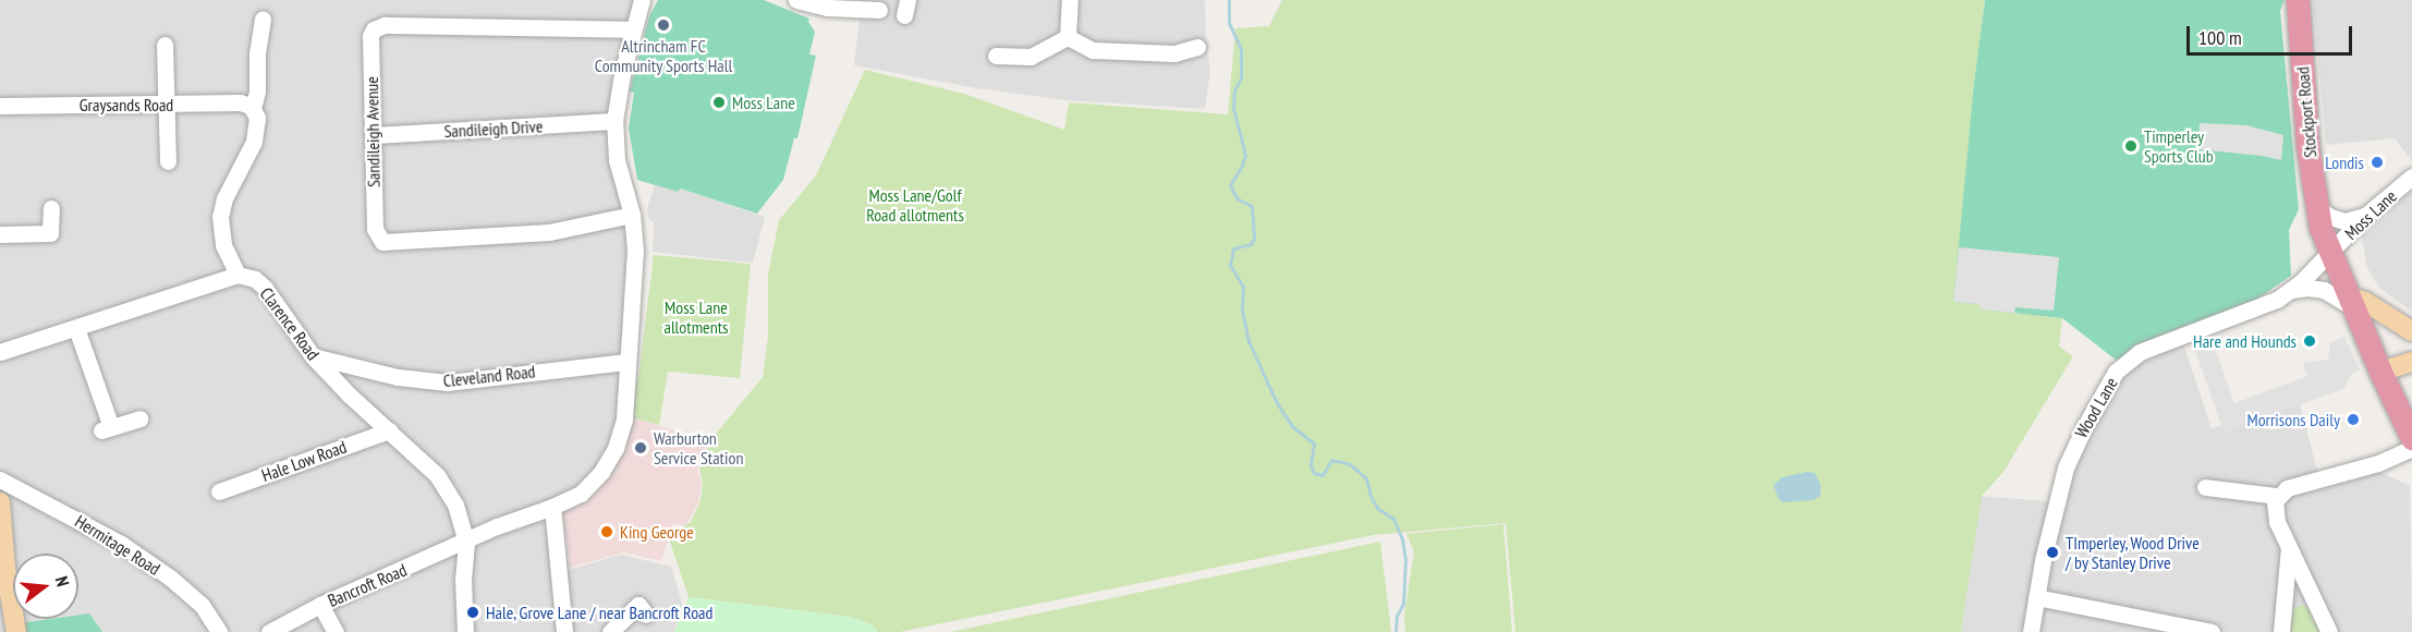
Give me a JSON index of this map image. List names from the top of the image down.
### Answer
{
  "streets": {
    "highway": ["Stockport Road"],
    "street": [
      "Graysands Road",
      "Sandileigh Drive",
      "Sandileigh Avenue",
      "Moss Lane",
      "Clarence Road",
      "Cleveland Road",
      "Wood Lane",
      "Hale Low Road",
      "Hermitage Road",
      "Bancroft Road"
    ]
  },
  "crossings": [
    ["Stockport Road", "Moss Lane"],
    ["Stockport Road", "Wood Lane"],
    ["Sandileigh Drive", "Sandileigh Avenue"],
    ["Moss Lane", "Wood Lane"],
    ["Clarence Road", "Cleveland Road"],
    ["Clarence Road", "Hale Low Road"],
    ["Clarence Road", "Bancroft Road"]
  ],
  "parks": ["Moss Lane/Golf Road allotments", "Moss Lane allotments"],
  "places": [
    "Altrincham FC Community Sports Hall",
    "Moss Lane",
    "Timperley Sports Club",
    "Londis",
    "Hare and Hounds",
    "Morrisons Daily",
    "Warburton Service Station",
    "King George",
    "TImperley, Wood Drive / by Stanley Drive",
    "Hale, Grove Lane / near Bancroft Road"
  ],
  "scale_bar": "100 m",
  "north": "right"
}
